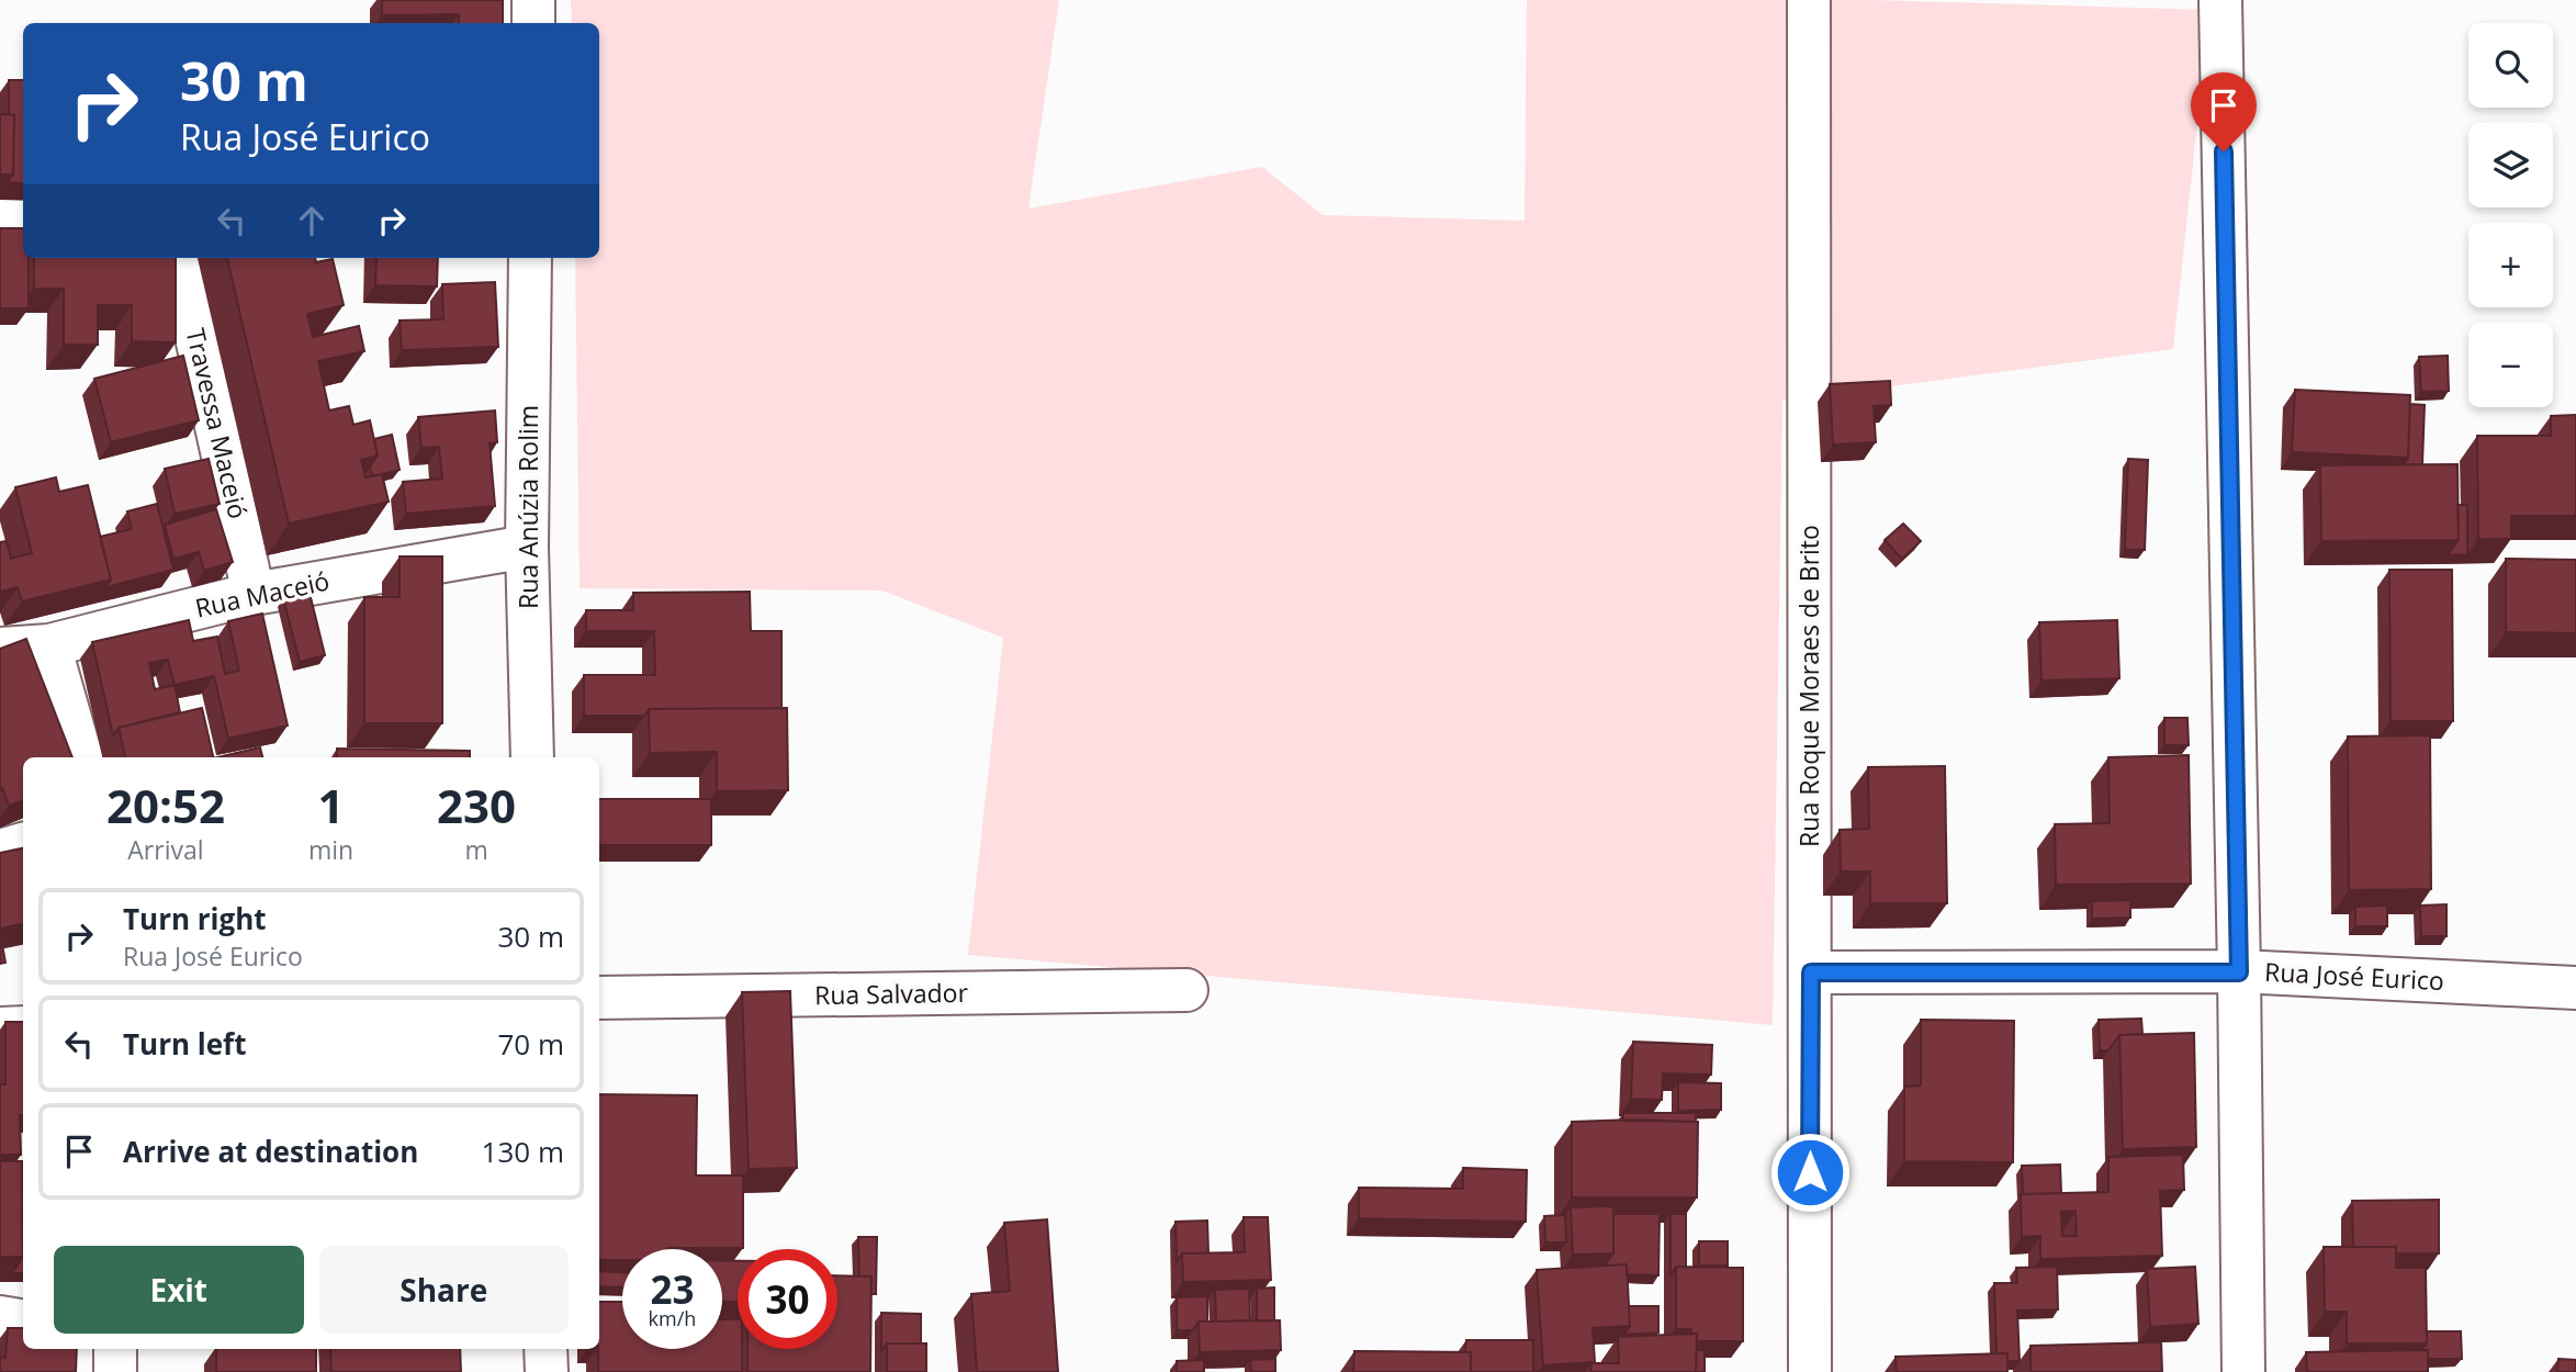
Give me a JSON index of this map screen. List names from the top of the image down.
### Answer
{
  "streets": {
    "street": [
      "Travessa Maceió",
      "Rua Anúzia Rolim",
      "Rua Maceió",
      "Rua Roque Moraes de Brito",
      "Rua José Eurico",
      "Rua Salvador"
    ]
  },
  "crossings": [
    ["Travessa Maceió", "Rua Maceió"],
    ["Rua Anúzia Rolim", "Rua Maceió"],
    ["Rua Roque Moraes de Brito", "Rua José Eurico"]
  ],
  "page": {
    "map_buttons": ["+", "−"],
    "turn": ["30 m", "Rua José Eurico"],
    "eta": [
      "20:52",
      "Arrival",
      "1",
      "min",
      "230",
      "m"
    ],
    "list": [
      {
        "name": "Turn right",
        "note": "Rua José Eurico",
        "value": "30 m"
      },
      {
        "name": "Turn left",
        "value": "70 m"
      },
      {
        "name": "Arrive at destination",
        "value": "130 m"
      }
    ],
    "buttons": ["Exit", "Share"],
    "speed": "23 km/h",
    "limit": "30"
  }
}
